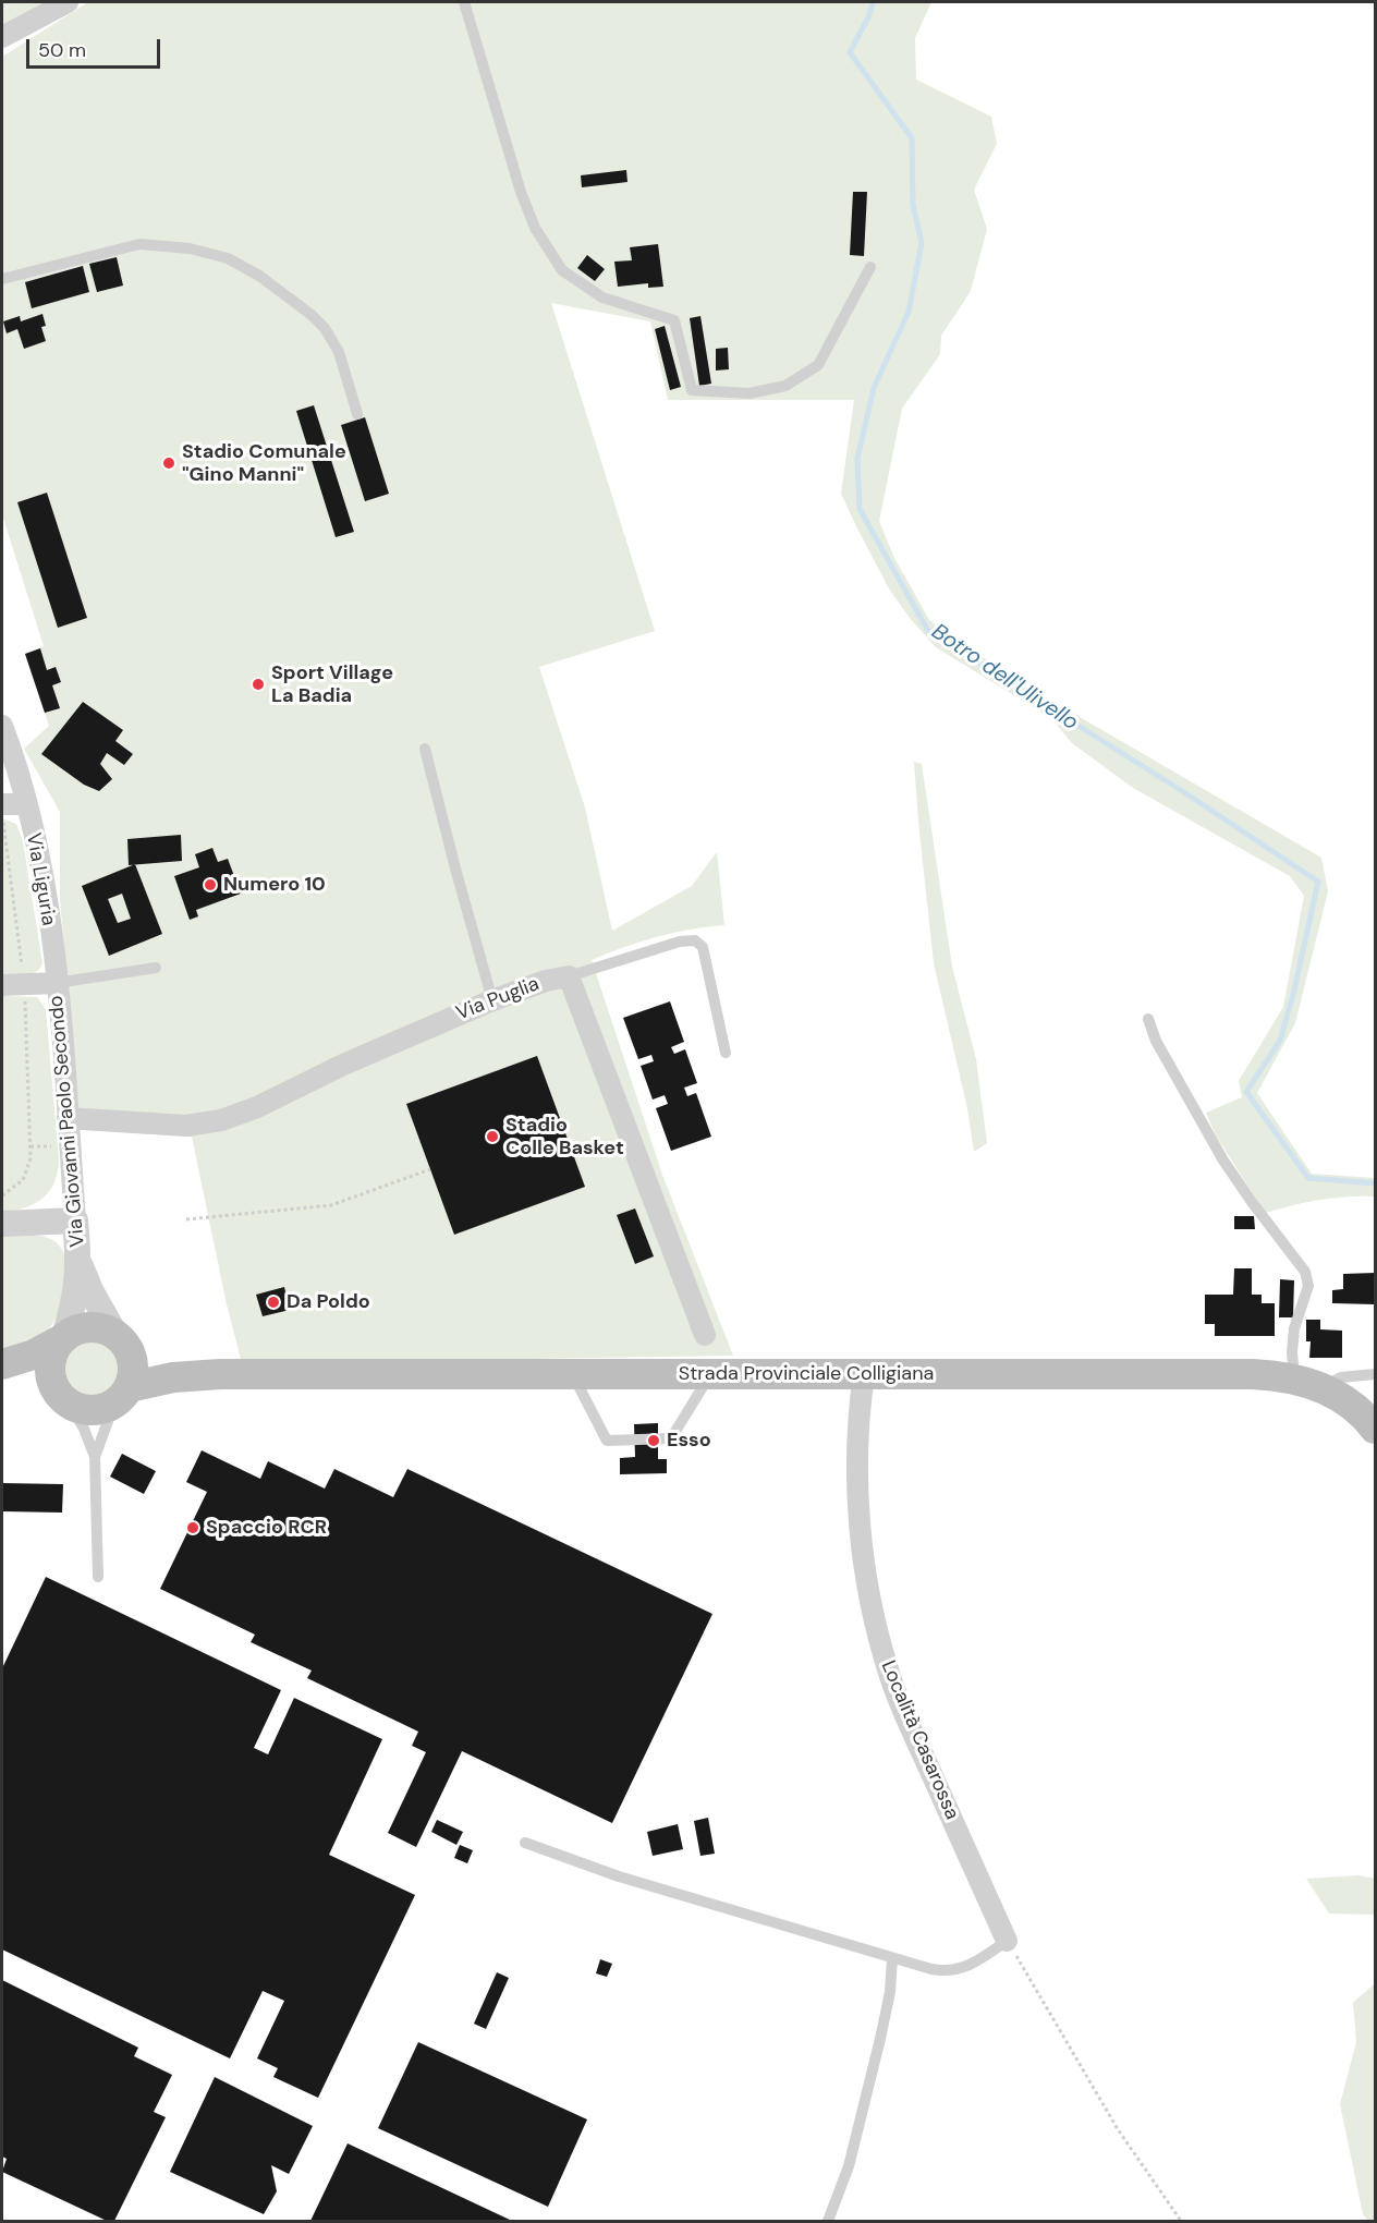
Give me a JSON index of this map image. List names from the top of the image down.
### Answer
{
  "streets": {
    "main road": ["Strada Provinciale Colligiana"],
    "street": [
      "Via Liguria",
      "Via Puglia",
      "Via Giovanni Paolo Secondo",
      "Località Casarossa"
    ]
  },
  "crossings": [
    ["Via Liguria", "Via Giovanni Paolo Secondo"],
    ["Via Puglia", "Via Giovanni Paolo Secondo"],
    ["Via Giovanni Paolo Secondo", "Strada Provinciale Colligiana"],
    ["Strada Provinciale Colligiana", "Località Casarossa"]
  ],
  "water": ["Botro dell'Ulivello"],
  "places": [
    "Stadio Comunale \"Gino Manni\"",
    "Sport Village La Badia",
    "Numero 10",
    "Stadio Colle Basket",
    "Da Poldo",
    "Esso",
    "Spaccio RCR"
  ],
  "scale_bar": "50 m"
}
